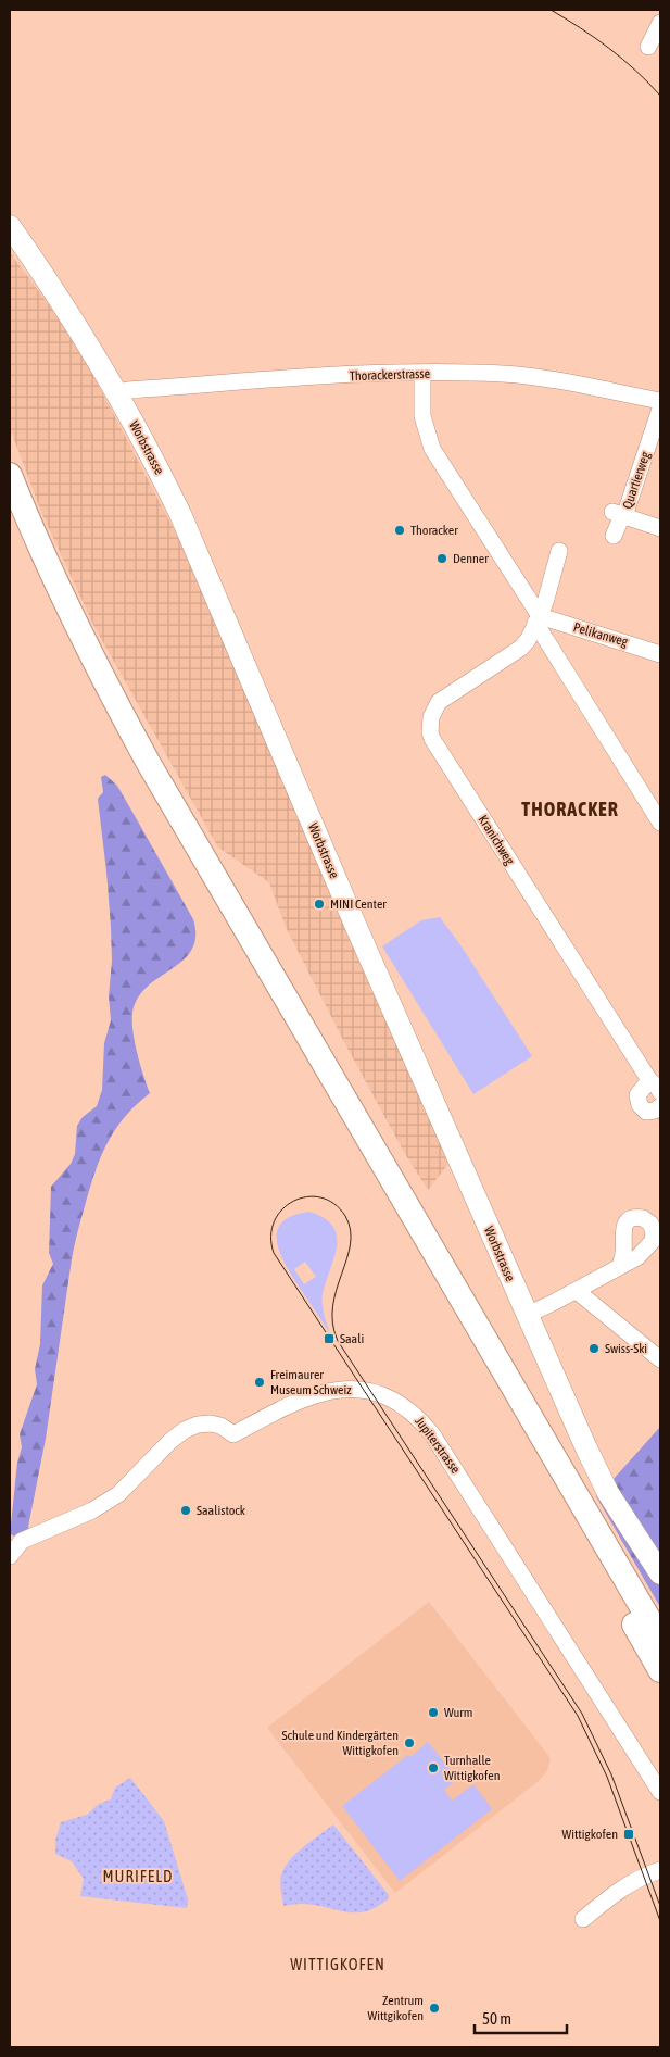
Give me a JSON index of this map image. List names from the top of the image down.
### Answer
{
  "streets": {
    "main road": ["Worbstrasse"],
    "street": [
      "Thorackerstrasse",
      "Quartierweg",
      "Pelikanweg",
      "Kranichweg",
      "Jupiterstrasse"
    ]
  },
  "crossings": [
    ["Thorackerstrasse", "Worbstrasse"],
    ["Pelikanweg", "Kranichweg"]
  ],
  "districts": ["THORACKER", "MURIFELD", "WITTIGKOFEN"],
  "places": {
    "other": [
      "Thoracker",
      "Denner",
      "MINI Center",
      "Swiss-Ski",
      "Freimaurer Museum Schweiz",
      "Saalistock",
      "Wurm",
      "Schule und Kindergärten Wittigkofen",
      "Turnhalle Wittigkofen",
      "Zentrum Wittgikofen"
    ],
    "transit": ["Saali", "Wittigkofen"]
  },
  "scale_bar": "50 m"
}
